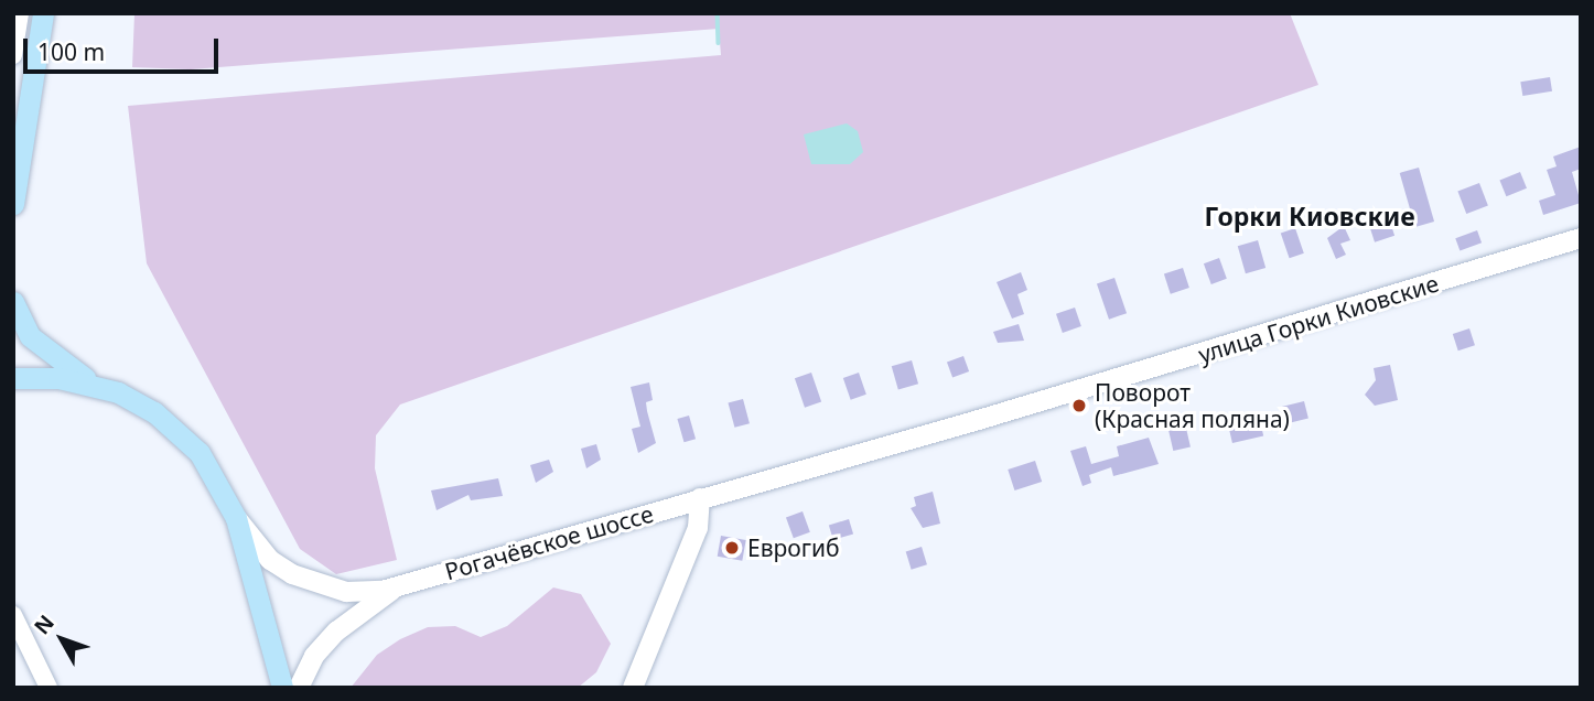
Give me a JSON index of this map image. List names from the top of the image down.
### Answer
{
  "streets": {
    "main road": ["улица Горки Киовские", "Рогачёвское шоссе"]
  },
  "crossings": [
    ["улица Горки Киовские", "Рогачёвское шоссе"]
  ],
  "districts": ["Горки Киовские"],
  "places": ["Поворот (Красная поляна)", "Еврогиб"],
  "scale_bar": "100 m",
  "north": "top left"
}
